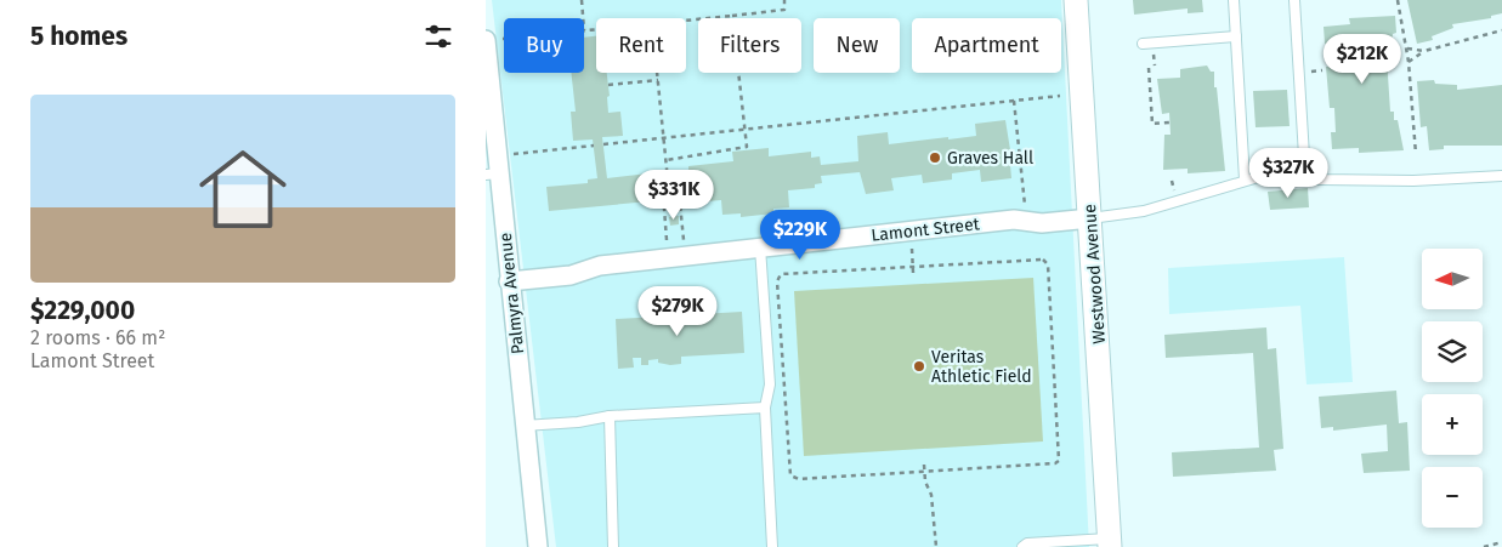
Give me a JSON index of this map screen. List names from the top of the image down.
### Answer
{
  "streets": {
    "street": ["Lamont Street", "Westwood Avenue", "Palmyra Avenue"]
  },
  "crossings": [
    ["Lamont Street", "Westwood Avenue"],
    ["Lamont Street", "Palmyra Avenue"]
  ],
  "places": ["Graves Hall", "Veritas Athletic Field"],
  "north": "left",
  "page": {
    "heading": "5 homes",
    "chip": [
      "Buy",
      "Rent",
      "Filters",
      "New",
      "Apartment"
    ],
    "price": [
      "$212K",
      "$327K",
      "$331K",
      "$229K",
      "$279K"
    ],
    "list": [
      {
        "name": "$229,000",
        "note": "2 rooms · 66 m² · Lamont Street"
      }
    ],
    "map_buttons": ["+", "−"]
  }
}
